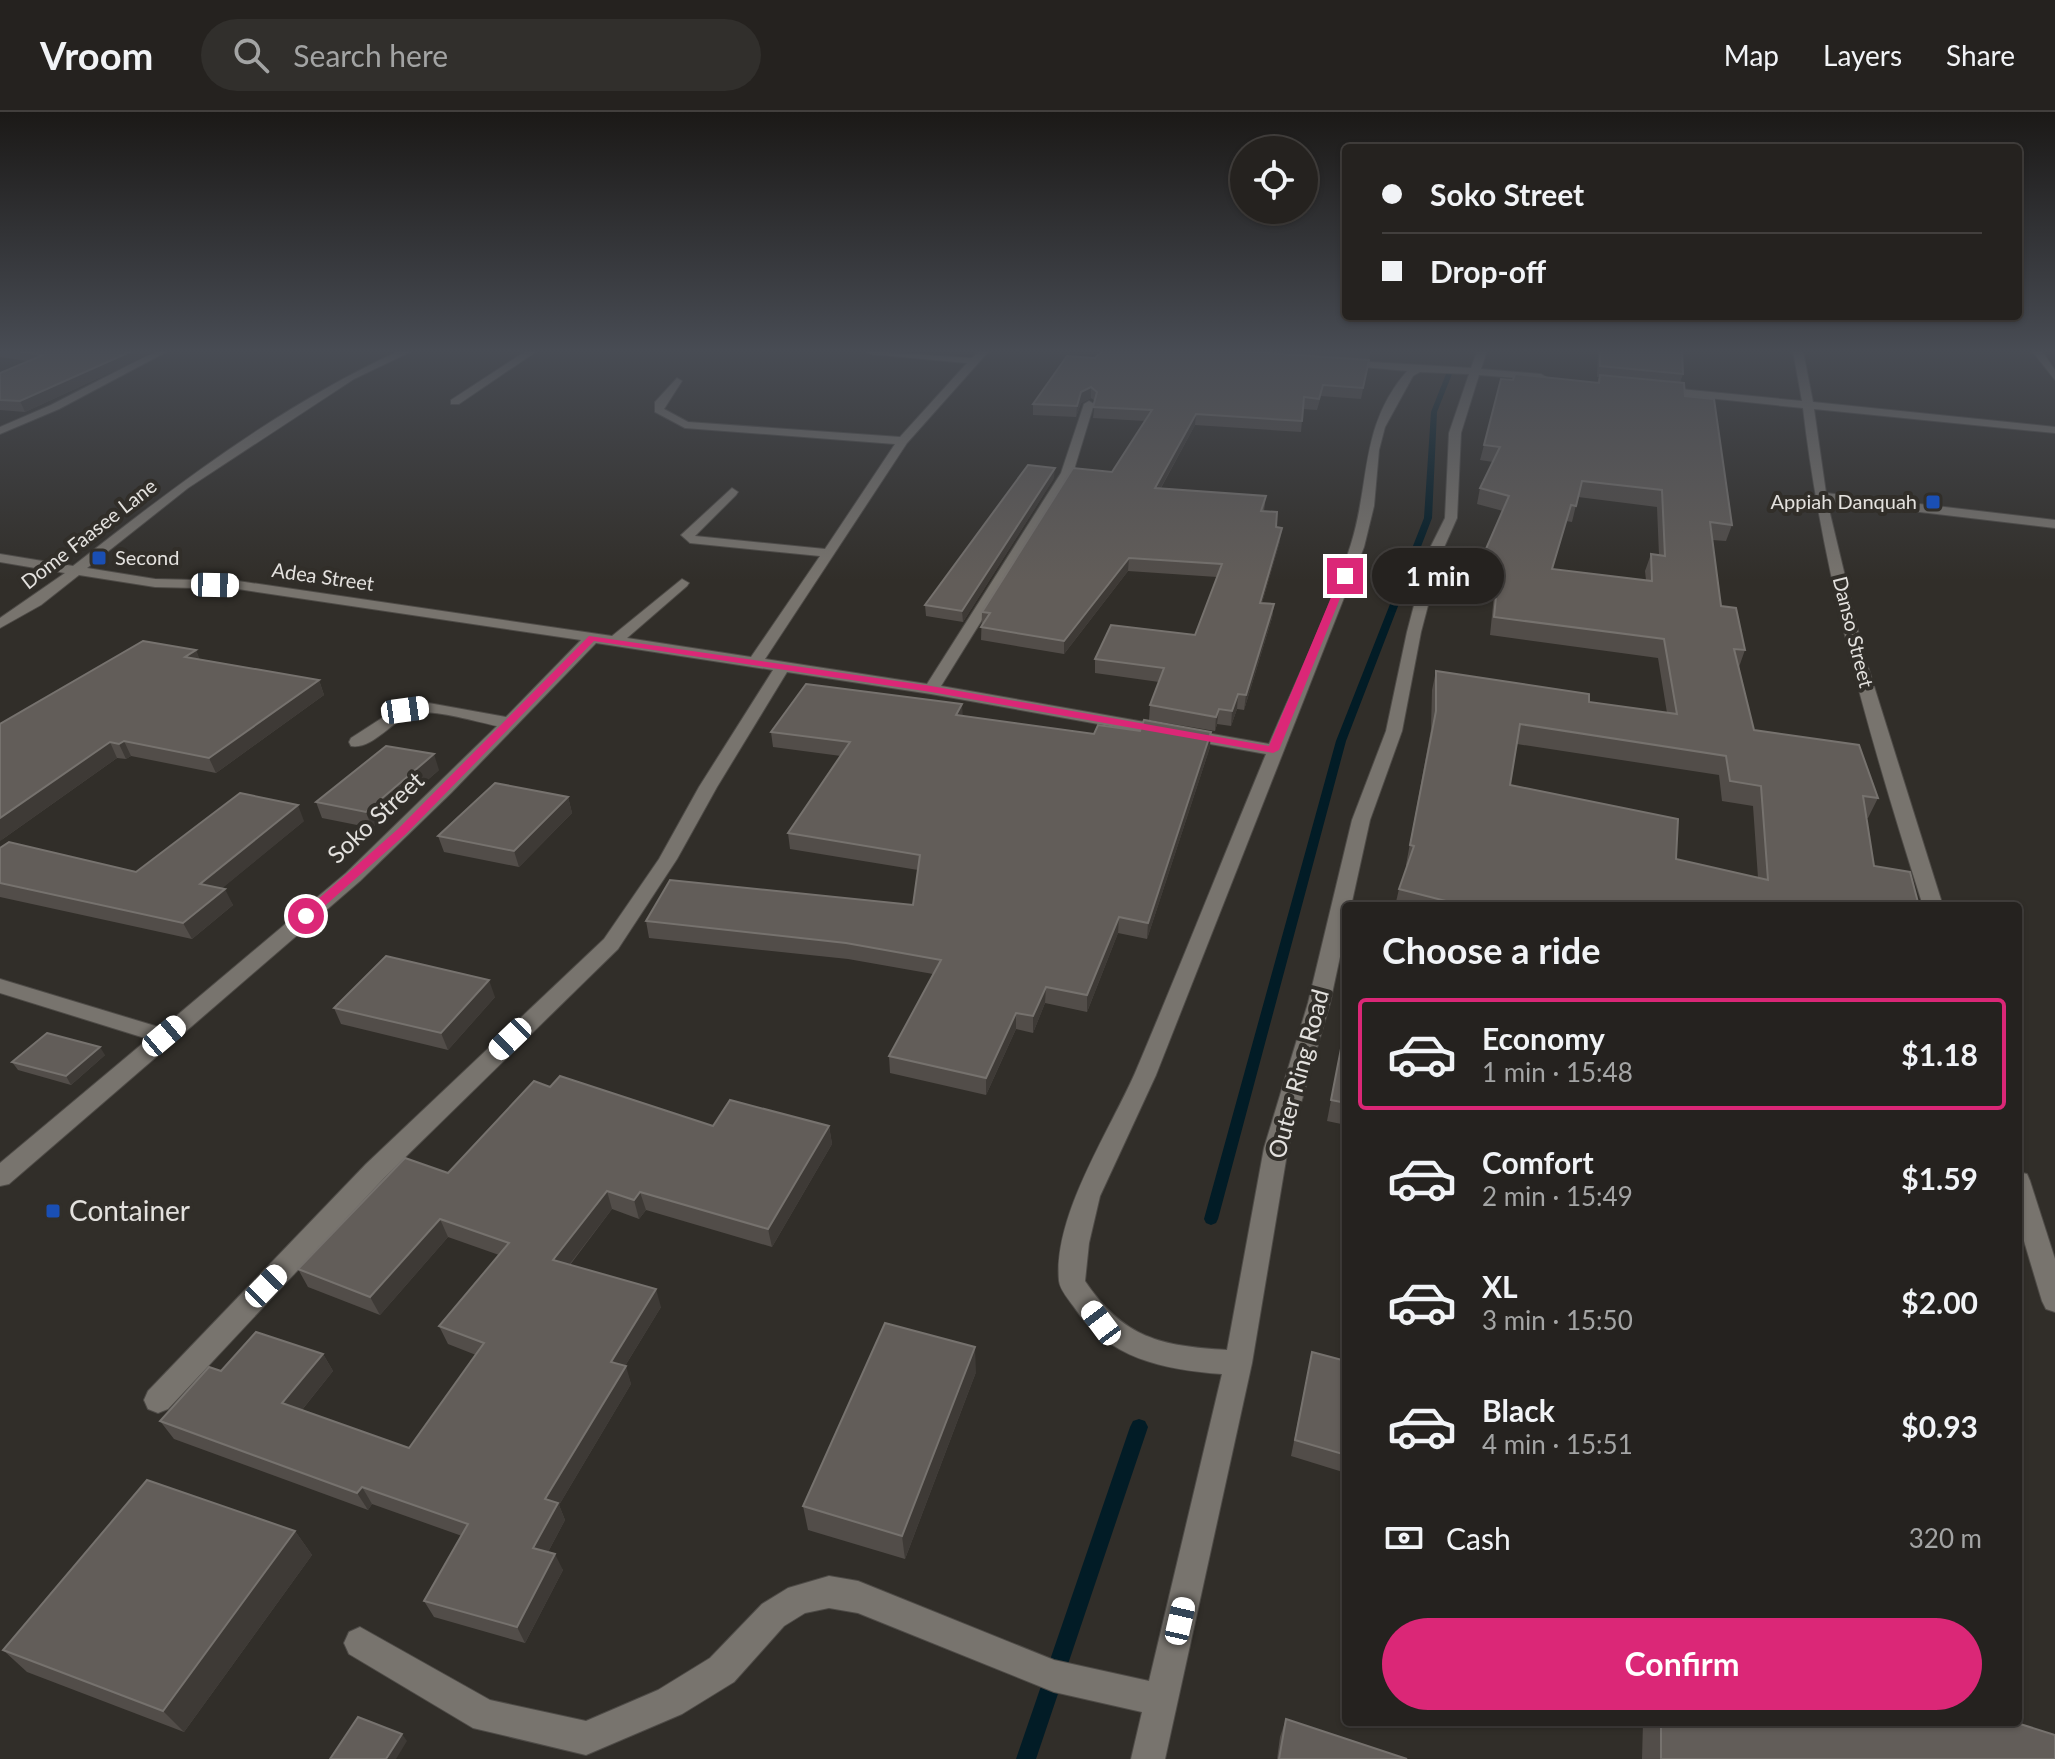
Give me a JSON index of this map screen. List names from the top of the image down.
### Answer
{
  "streets": {
    "street": [
      "Dome Faasee Lane",
      "Adea Street",
      "Danso Street",
      "Soko Street",
      "Outer Ring Road"
    ]
  },
  "crossings": [
    ["Dome Faasee Lane", "Adea Street"],
    ["Adea Street", "Soko Street"]
  ],
  "places": {
    "transit": ["Appiah Danquah", "Second", "Container"]
  },
  "page": {
    "header": "Vroom",
    "search": "Search here",
    "nav": ["Map", "Layers", "Share"],
    "banner": ["Soko Street", "Drop-off"],
    "bubble": "1 min",
    "heading": "Choose a ride",
    "list": [
      {
        "name": "Economy",
        "note": "1 min · 15:48",
        "value": "$1.18"
      },
      {
        "name": "Comfort",
        "note": "2 min · 15:49",
        "value": "$1.59"
      },
      {
        "name": "XL",
        "note": "3 min · 15:50",
        "value": "$2.00"
      },
      {
        "name": "Black",
        "note": "4 min · 15:51",
        "value": "$0.93"
      }
    ],
    "pay": ["Cash", "320 m"],
    "buttons": "Confirm"
  }
}
